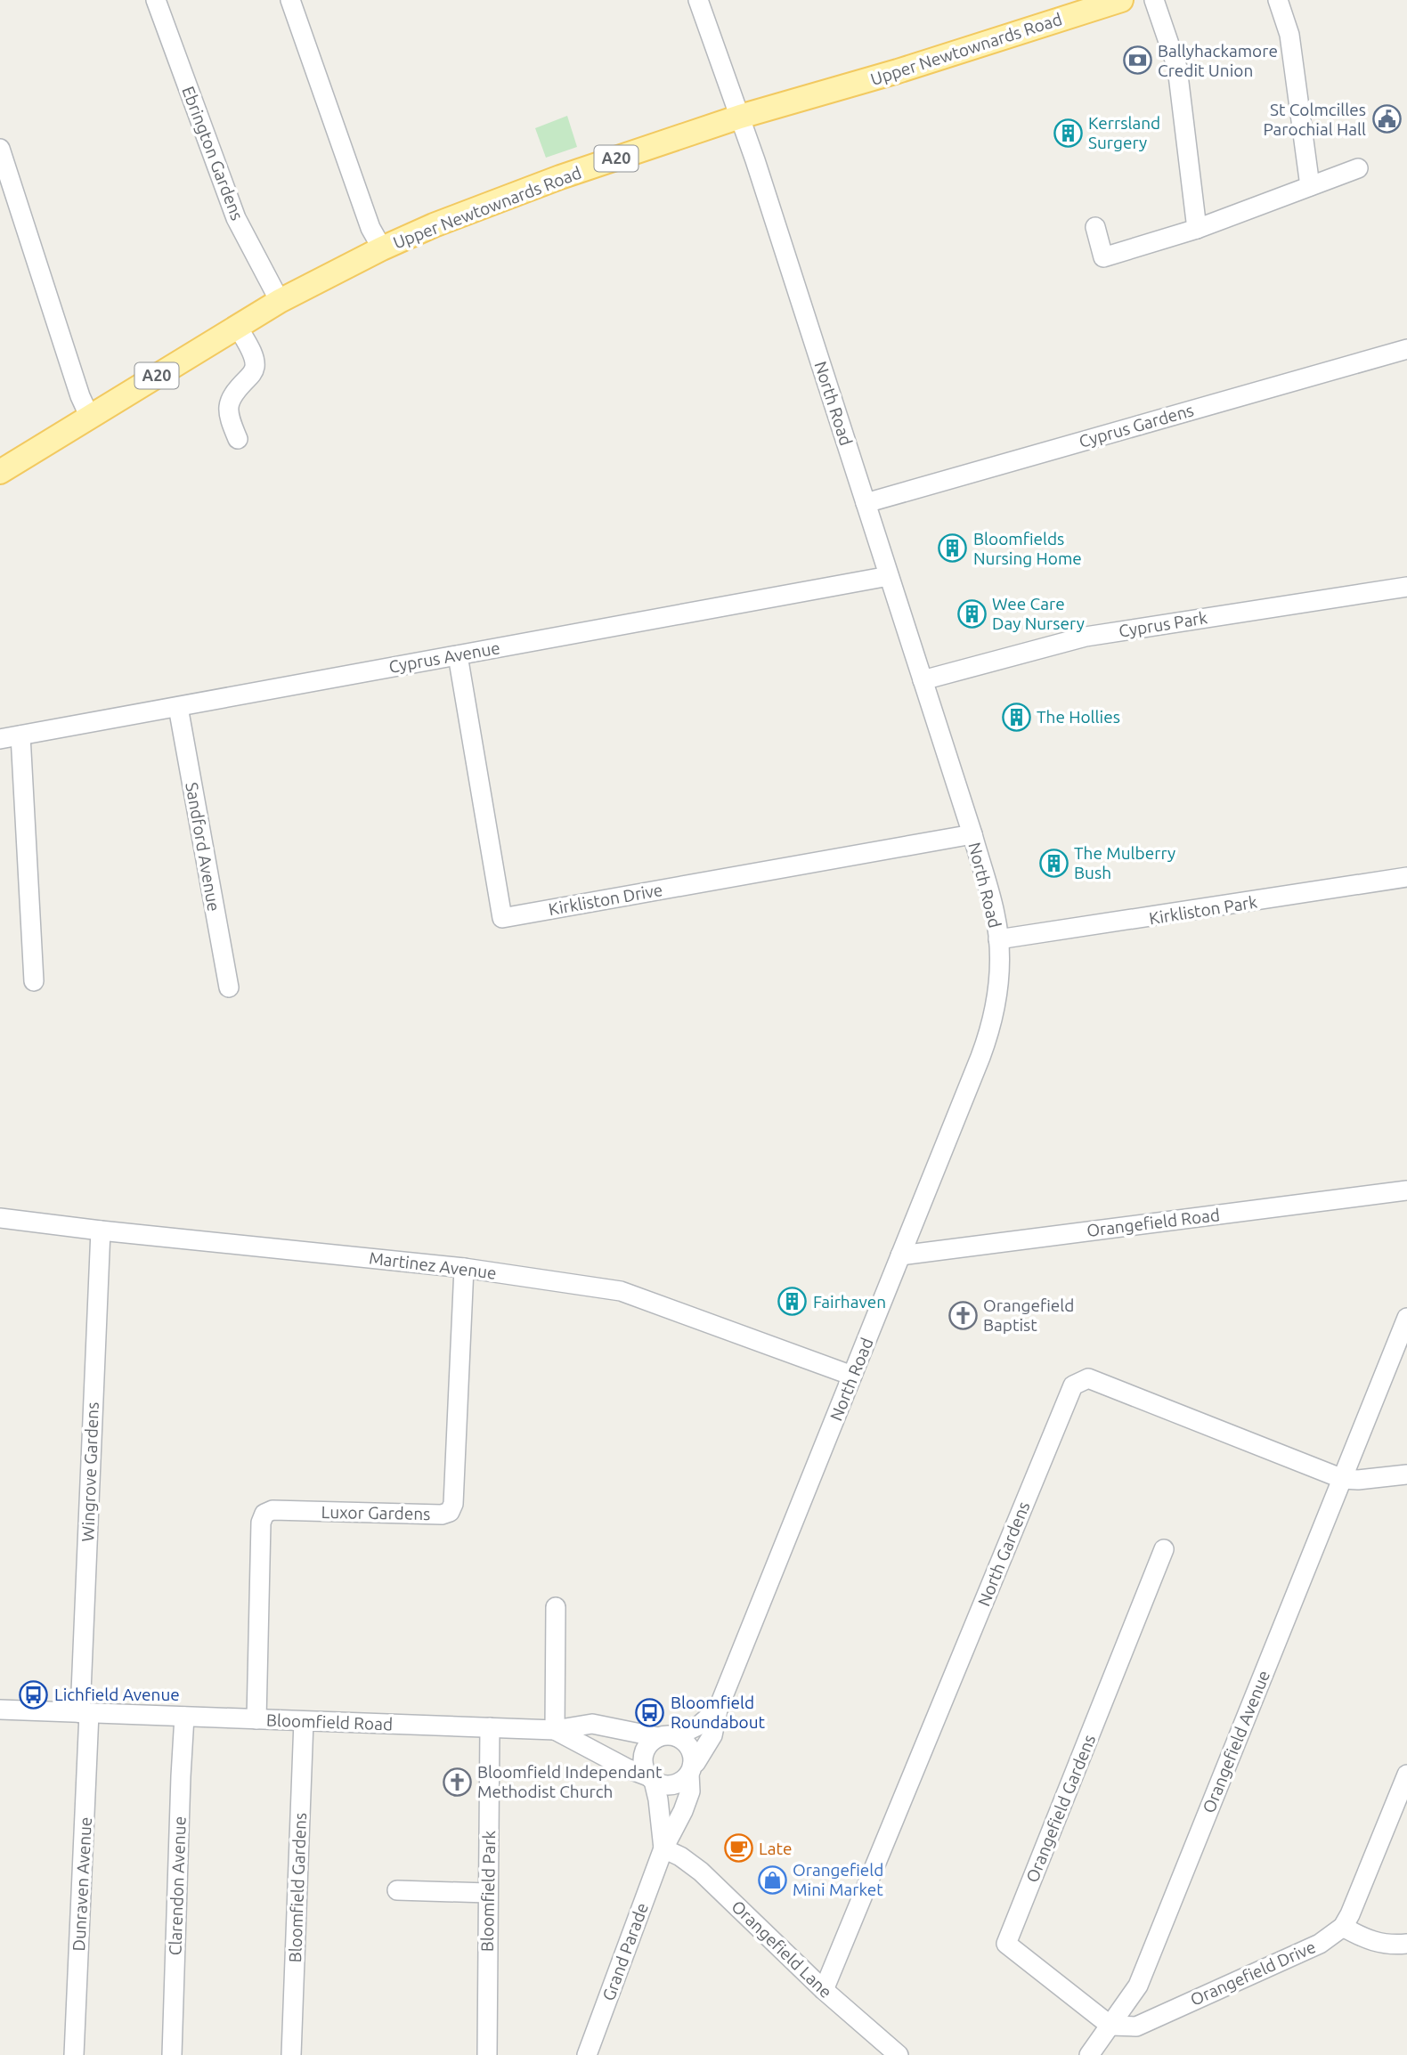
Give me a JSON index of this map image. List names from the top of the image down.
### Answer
{
  "streets": {
    "main road": ["Upper Newtownards Road", "A20"],
    "street": [
      "Ebrington Gardens",
      "North Road",
      "Cyprus Gardens",
      "Cyprus Park",
      "Cyprus Avenue",
      "Sandford Avenue",
      "Kirkliston Drive",
      "Kirkliston Park",
      "Orangefield Road",
      "Martinez Avenue",
      "Wingrove Gardens",
      "Luxor Gardens",
      "North Gardens",
      "Bloomfield Road",
      "Orangefield Avenue",
      "Orangefield Gardens",
      "Dunraven Avenue",
      "Clarendon Avenue",
      "Bloomfield Gardens",
      "Bloomfield Park",
      "Orangefield Lane",
      "Grand Parade",
      "Orangefield Drive"
    ]
  },
  "crossings": [
    ["Upper Newtownards Road", "Ebrington Gardens"],
    ["Upper Newtownards Road", "North Road"],
    ["North Road", "Cyprus Gardens"],
    ["North Road", "Cyprus Park"],
    ["North Road", "Cyprus Avenue"],
    ["North Road", "Kirkliston Drive"],
    ["North Road", "Kirkliston Park"],
    ["North Road", "Orangefield Road"],
    ["North Road", "Martinez Avenue"],
    ["Cyprus Avenue", "Sandford Avenue"],
    ["Cyprus Avenue", "Kirkliston Drive"],
    ["Martinez Avenue", "Wingrove Gardens"],
    ["Martinez Avenue", "Luxor Gardens"],
    ["Wingrove Gardens", "Bloomfield Road"],
    ["Wingrove Gardens", "Dunraven Avenue"],
    ["Luxor Gardens", "Bloomfield Road"],
    ["North Gardens", "Orangefield Avenue"],
    ["North Gardens", "Orangefield Lane"],
    ["Bloomfield Road", "Dunraven Avenue"],
    ["Bloomfield Road", "Clarendon Avenue"],
    ["Bloomfield Road", "Bloomfield Gardens"],
    ["Bloomfield Road", "Bloomfield Park"],
    ["Bloomfield Road", "Grand Parade"],
    ["Orangefield Avenue", "Orangefield Gardens"],
    ["Orangefield Avenue", "Orangefield Drive"],
    ["Orangefield Gardens", "Orangefield Drive"],
    ["Orangefield Lane", "Grand Parade"]
  ],
  "places": {
    "bank": ["Ballyhackamore Credit Union"],
    "public building": ["St Colmcilles Parochial Hall"],
    "building": [
      "Kerrsland Surgery",
      "Bloomfields Nursing Home",
      "Wee Care Day Nursery",
      "The Hollies",
      "The Mulberry Bush",
      "Fairhaven"
    ],
    "church": ["Orangefield Baptist", "Bloomfield Independant Methodist Church"],
    "bus stop": ["Lichfield Avenue", "Bloomfield Roundabout"],
    "cafe": ["Late"],
    "shop": ["Orangefield Mini Market"]
  }
}
